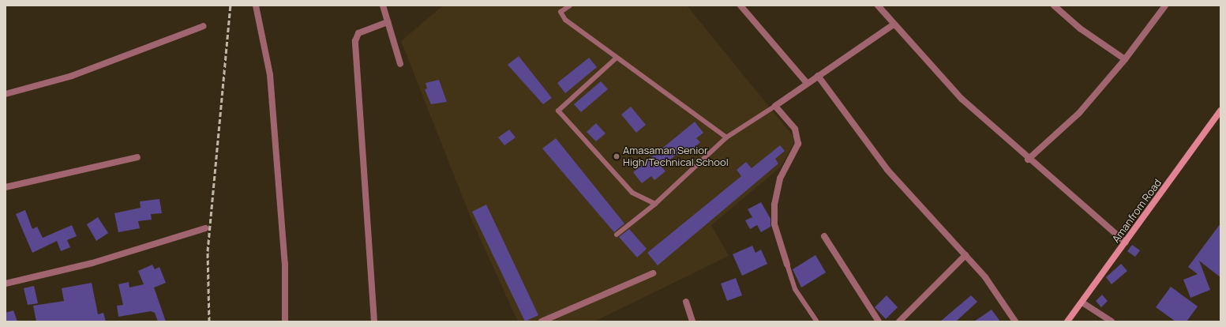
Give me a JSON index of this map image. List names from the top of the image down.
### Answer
{
  "streets": {
    "street": ["Amanfrom Road"]
  },
  "places": ["Amasaman Senior High/Technical School"]
}
